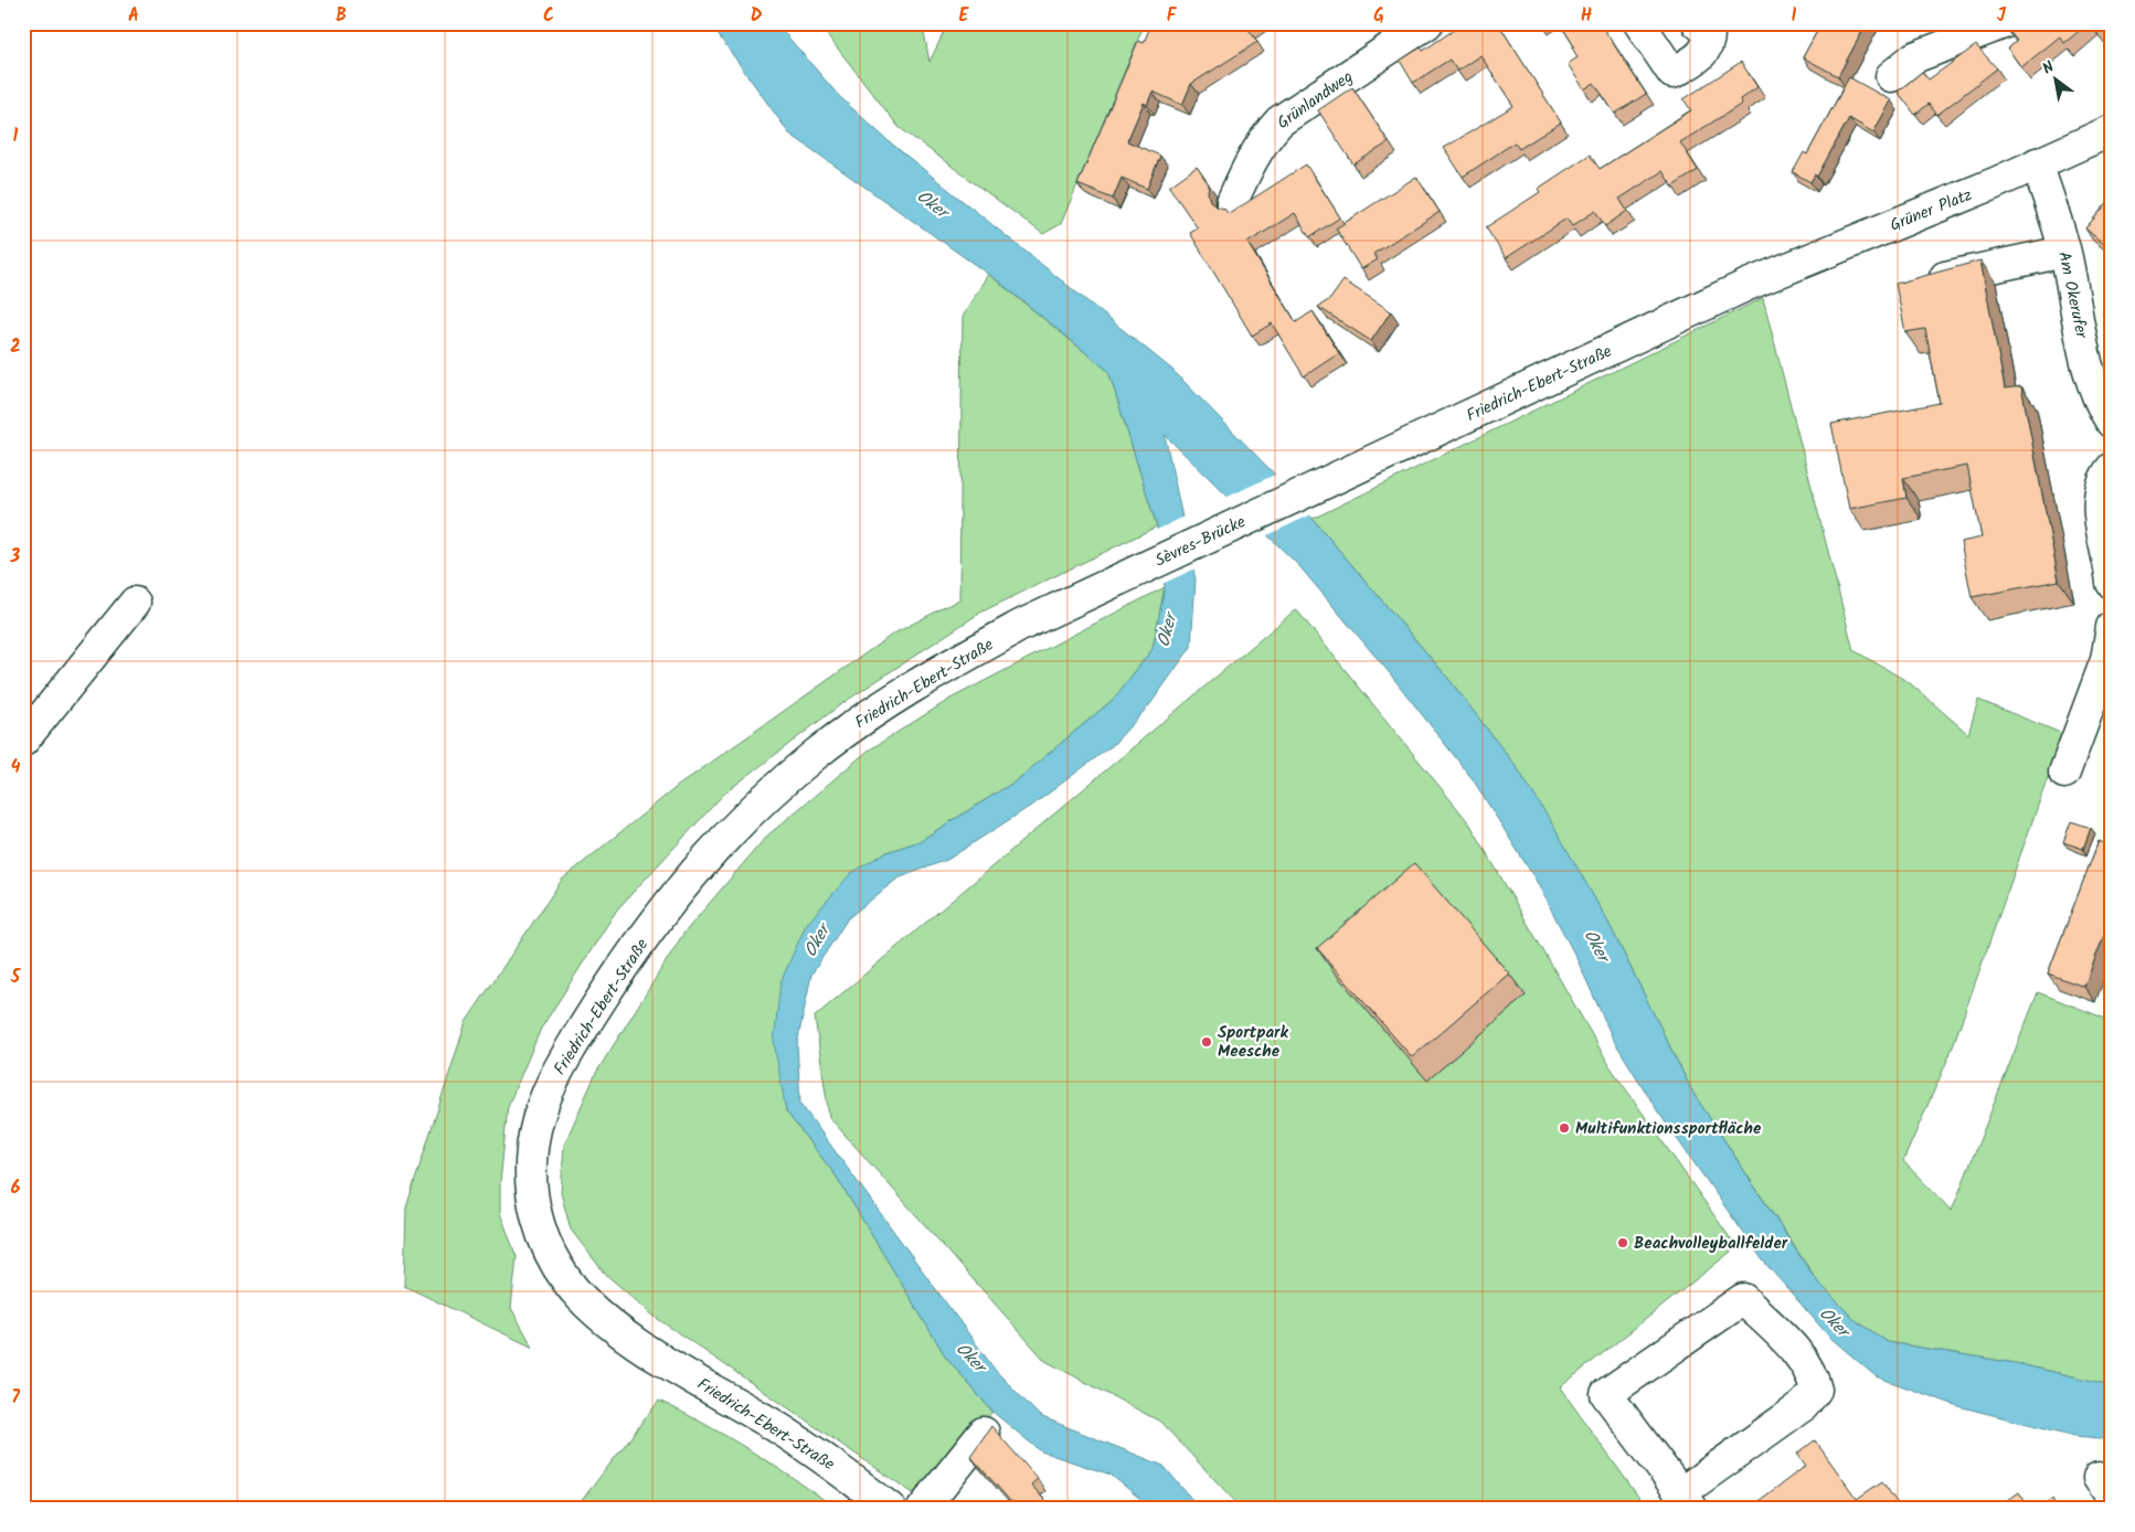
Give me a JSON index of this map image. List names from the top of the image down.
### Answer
{
  "streets": {
    "main road": [
      "Grünlandweg",
      "Grüner Platz",
      "Am Okerufer",
      "Friedrich-Ebert-Straße",
      "Sèvres-Brücke"
    ]
  },
  "crossings": [
    ["Grüner Platz", "Am Okerufer"],
    ["Grüner Platz", "Friedrich-Ebert-Straße"],
    ["Friedrich-Ebert-Straße", "Sèvres-Brücke"]
  ],
  "water": ["Oker"],
  "places": ["Sportpark Meesche", "Multifunktionssportfläche", "Beachvolleyballfelder"],
  "north": "top left",
  "grid": {
    "columns": [
      "A",
      "B",
      "C",
      "D",
      "E",
      "F",
      "G",
      "H",
      "I",
      "J"
    ],
    "rows": [
      "1",
      "2",
      "3",
      "4",
      "5",
      "6",
      "7"
    ]
  }
}
